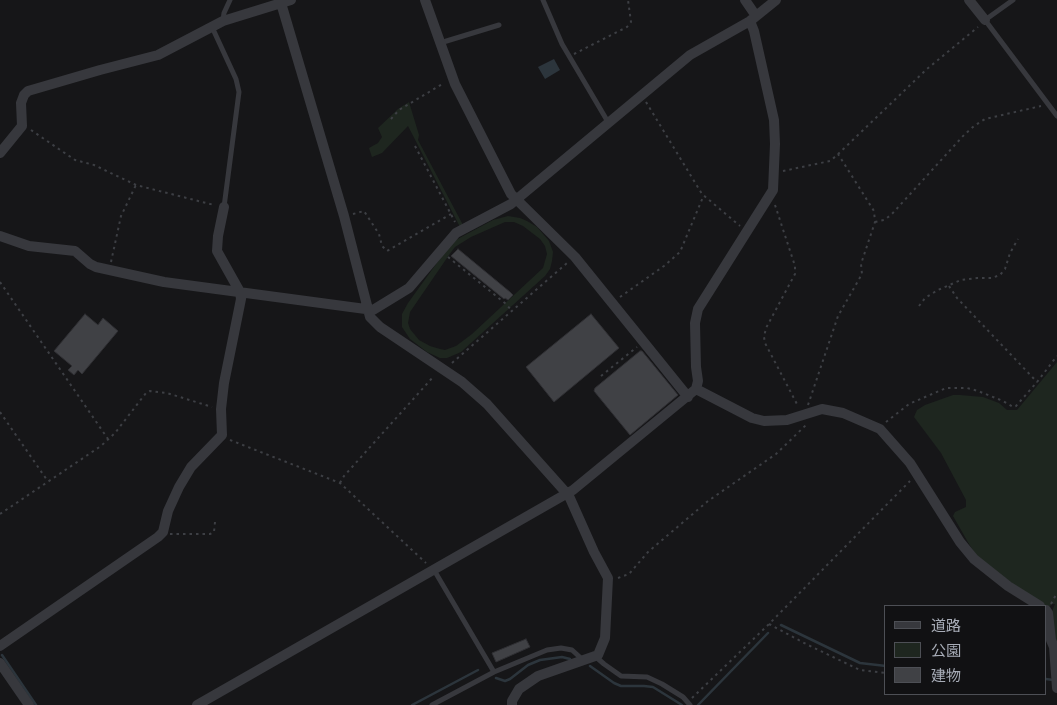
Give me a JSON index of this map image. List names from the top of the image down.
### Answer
{
  "legend": ["道路", "公園", "建物"]
}
